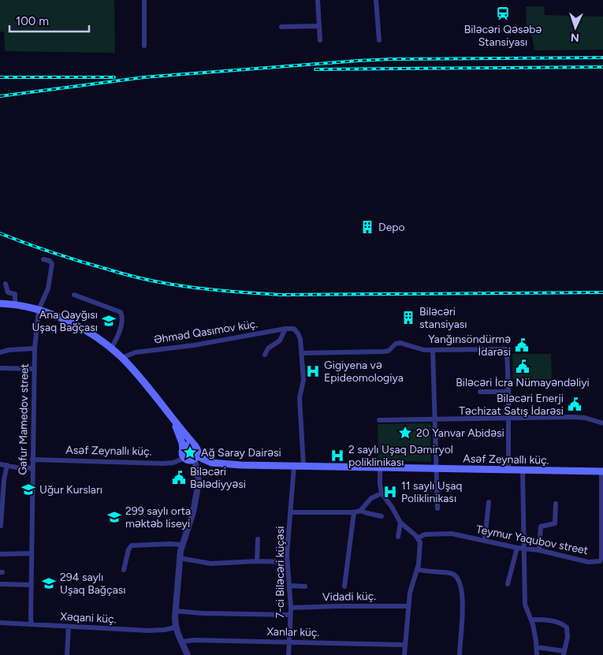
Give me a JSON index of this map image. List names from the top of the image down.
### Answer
{
  "streets": {
    "main road": ["Asəf Zeynallı küç."],
    "street": [
      "Əhməd Qasımov küç.",
      "Gafur Mamedov street",
      "Teymur Yaqubov street",
      "7-ci Biləcəri küçəsi",
      "Vidadi küç.",
      "Xəqani küç.",
      "Xanlar küç."
    ]
  },
  "crossings": [
    ["Gafur Mamedov street", "Asəf Zeynallı küç."],
    ["Gafur Mamedov street", "Xəqani küç."],
    ["Asəf Zeynallı küç.", "Teymur Yaqubov street"],
    ["Asəf Zeynallı küç.", "7-ci Biləcəri küçəsi"],
    ["7-ci Biləcəri küçəsi", "Vidadi küç."],
    ["7-ci Biləcəri küçəsi", "Xanlar küç."]
  ],
  "places": {
    "station": ["Biləcəri Qəsəbə Stansiyası"],
    "building": ["Depo", "Biləcəri stansiyası"],
    "school or university": [
      "Ana Qayğısı Uşaq Bağçası",
      "Uğur Kursları",
      "299 saylı orta məktəb liseyi",
      "294 saylı Uşaq Bağçası"
    ],
    "public building": [
      "Yanğınsöndürmə İdarəsi",
      "Biləcəri İcra Nümayəndəliyi",
      "Biləcəri Enerji Təchizat Satış İdarəsi",
      "Biləcəri Bələdiyyəsi"
    ],
    "hospital": ["Gigiyena və Epideomologiya", "2 saylı Uşaq Dəmiryol poliklinikası", "11 saylı Uşaq Poliklinikası"],
    "place": ["20 Yanvar Abidəsi", "Ağ Saray Dairəsi"]
  },
  "scale_bar": "100 m",
  "north": "bottom"
}
